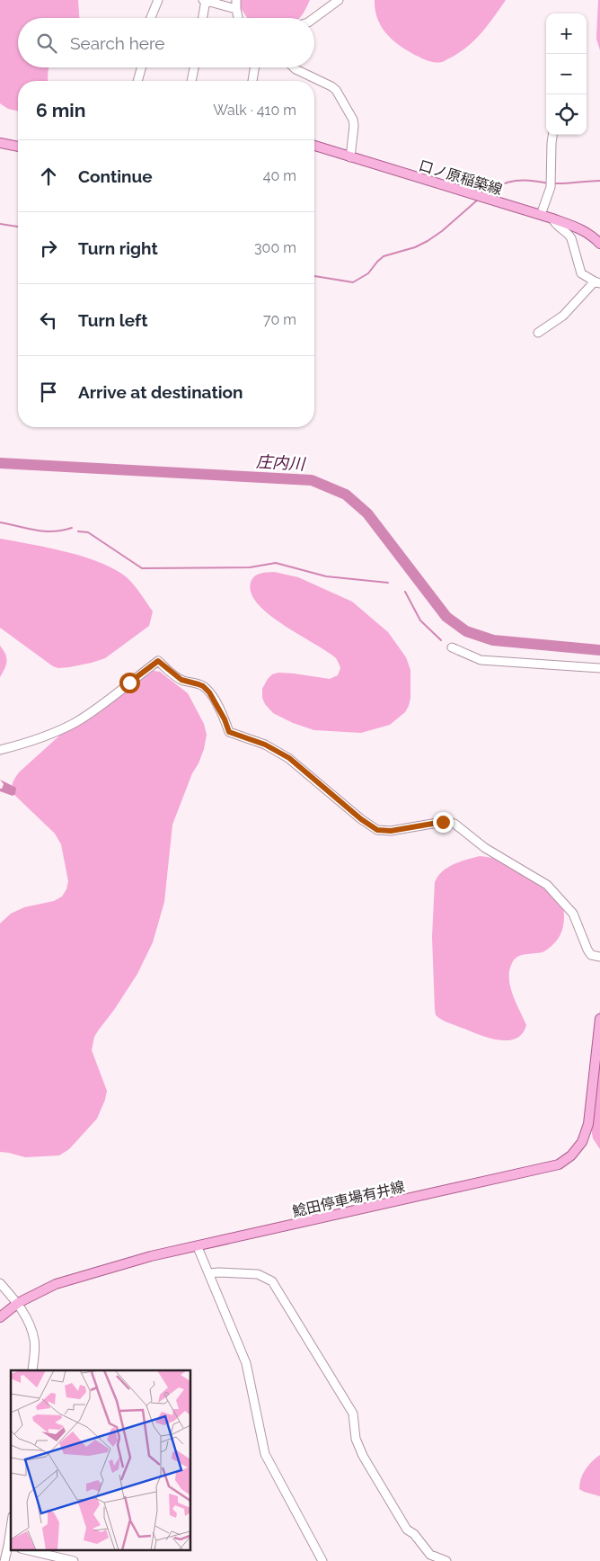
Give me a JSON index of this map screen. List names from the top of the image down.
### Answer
{
  "streets": {
    "main road": ["口ノ原稲築線", "鯰田停車場有井線"]
  },
  "water": ["庄内川"],
  "page": {
    "map_buttons": ["+", "−"],
    "search": "Search here",
    "heading": ["6 min", "Walk · 410 m"],
    "list": [
      ["Continue", "40 m"],
      ["Turn right", "300 m"],
      ["Turn left", "70 m"],
      "Arrive at destination"
    ]
  }
}
